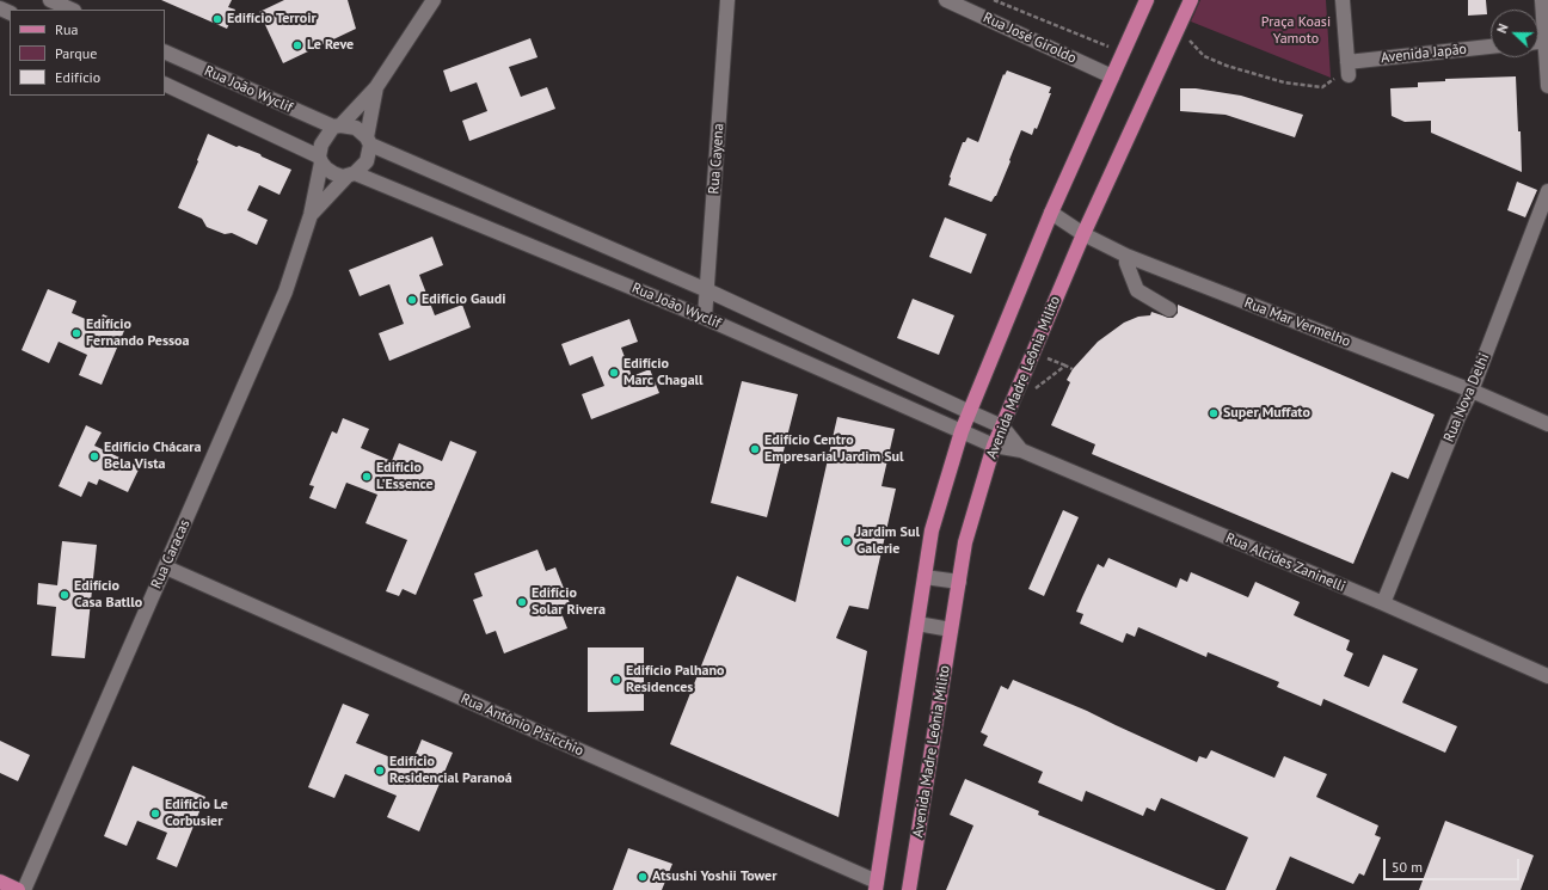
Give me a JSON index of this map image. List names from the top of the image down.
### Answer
{
  "streets": {
    "main road": ["Avenida Madre Leônia Milito"],
    "street": [
      "Rua José Giroldo",
      "Avenida Japão",
      "Rua João Wyclif",
      "Rua Cayena",
      "Rua Mar Vermelho",
      "Rua Nova Delhi",
      "Rua Caracas",
      "Rua Alcides Zaninelli",
      "Rua Antônio Pisicchio"
    ]
  },
  "crossings": [
    ["Rua João Wyclif", "Rua Cayena"],
    ["Rua João Wyclif", "Avenida Madre Leônia Milito"],
    ["Rua João Wyclif", "Rua Caracas"],
    ["Rua João Wyclif", "Rua Alcides Zaninelli"],
    ["Rua Mar Vermelho", "Avenida Madre Leônia Milito"],
    ["Rua Mar Vermelho", "Rua Nova Delhi"],
    ["Avenida Madre Leônia Milito", "Rua Alcides Zaninelli"],
    ["Rua Nova Delhi", "Rua Alcides Zaninelli"],
    ["Rua Caracas", "Rua Antônio Pisicchio"]
  ],
  "parks": ["Praça Koasi Yamoto"],
  "places": [
    "Edifício Terroir",
    "Le Reve",
    "Edifício Gaudi",
    "Edifício Fernando Pessoa",
    "Edifício Marc Chagall",
    "Super Muffato",
    "Edifício Centro Empresarial Jardim Sul",
    "Edifício Chácara Bela Vista",
    "Edifício L'Essence",
    "Jardim Sul Galerie",
    "Edifício Casa Batllo",
    "Edifício Solar Rivera",
    "Edifício Palhano Residences",
    "Edifício Residencial Paranoá",
    "Edifício Le Corbusier",
    "Atsushi Yoshii Tower"
  ],
  "legend": ["Rua", "Parque", "Edifício"],
  "scale_bar": "50 m",
  "north": "left"
}
